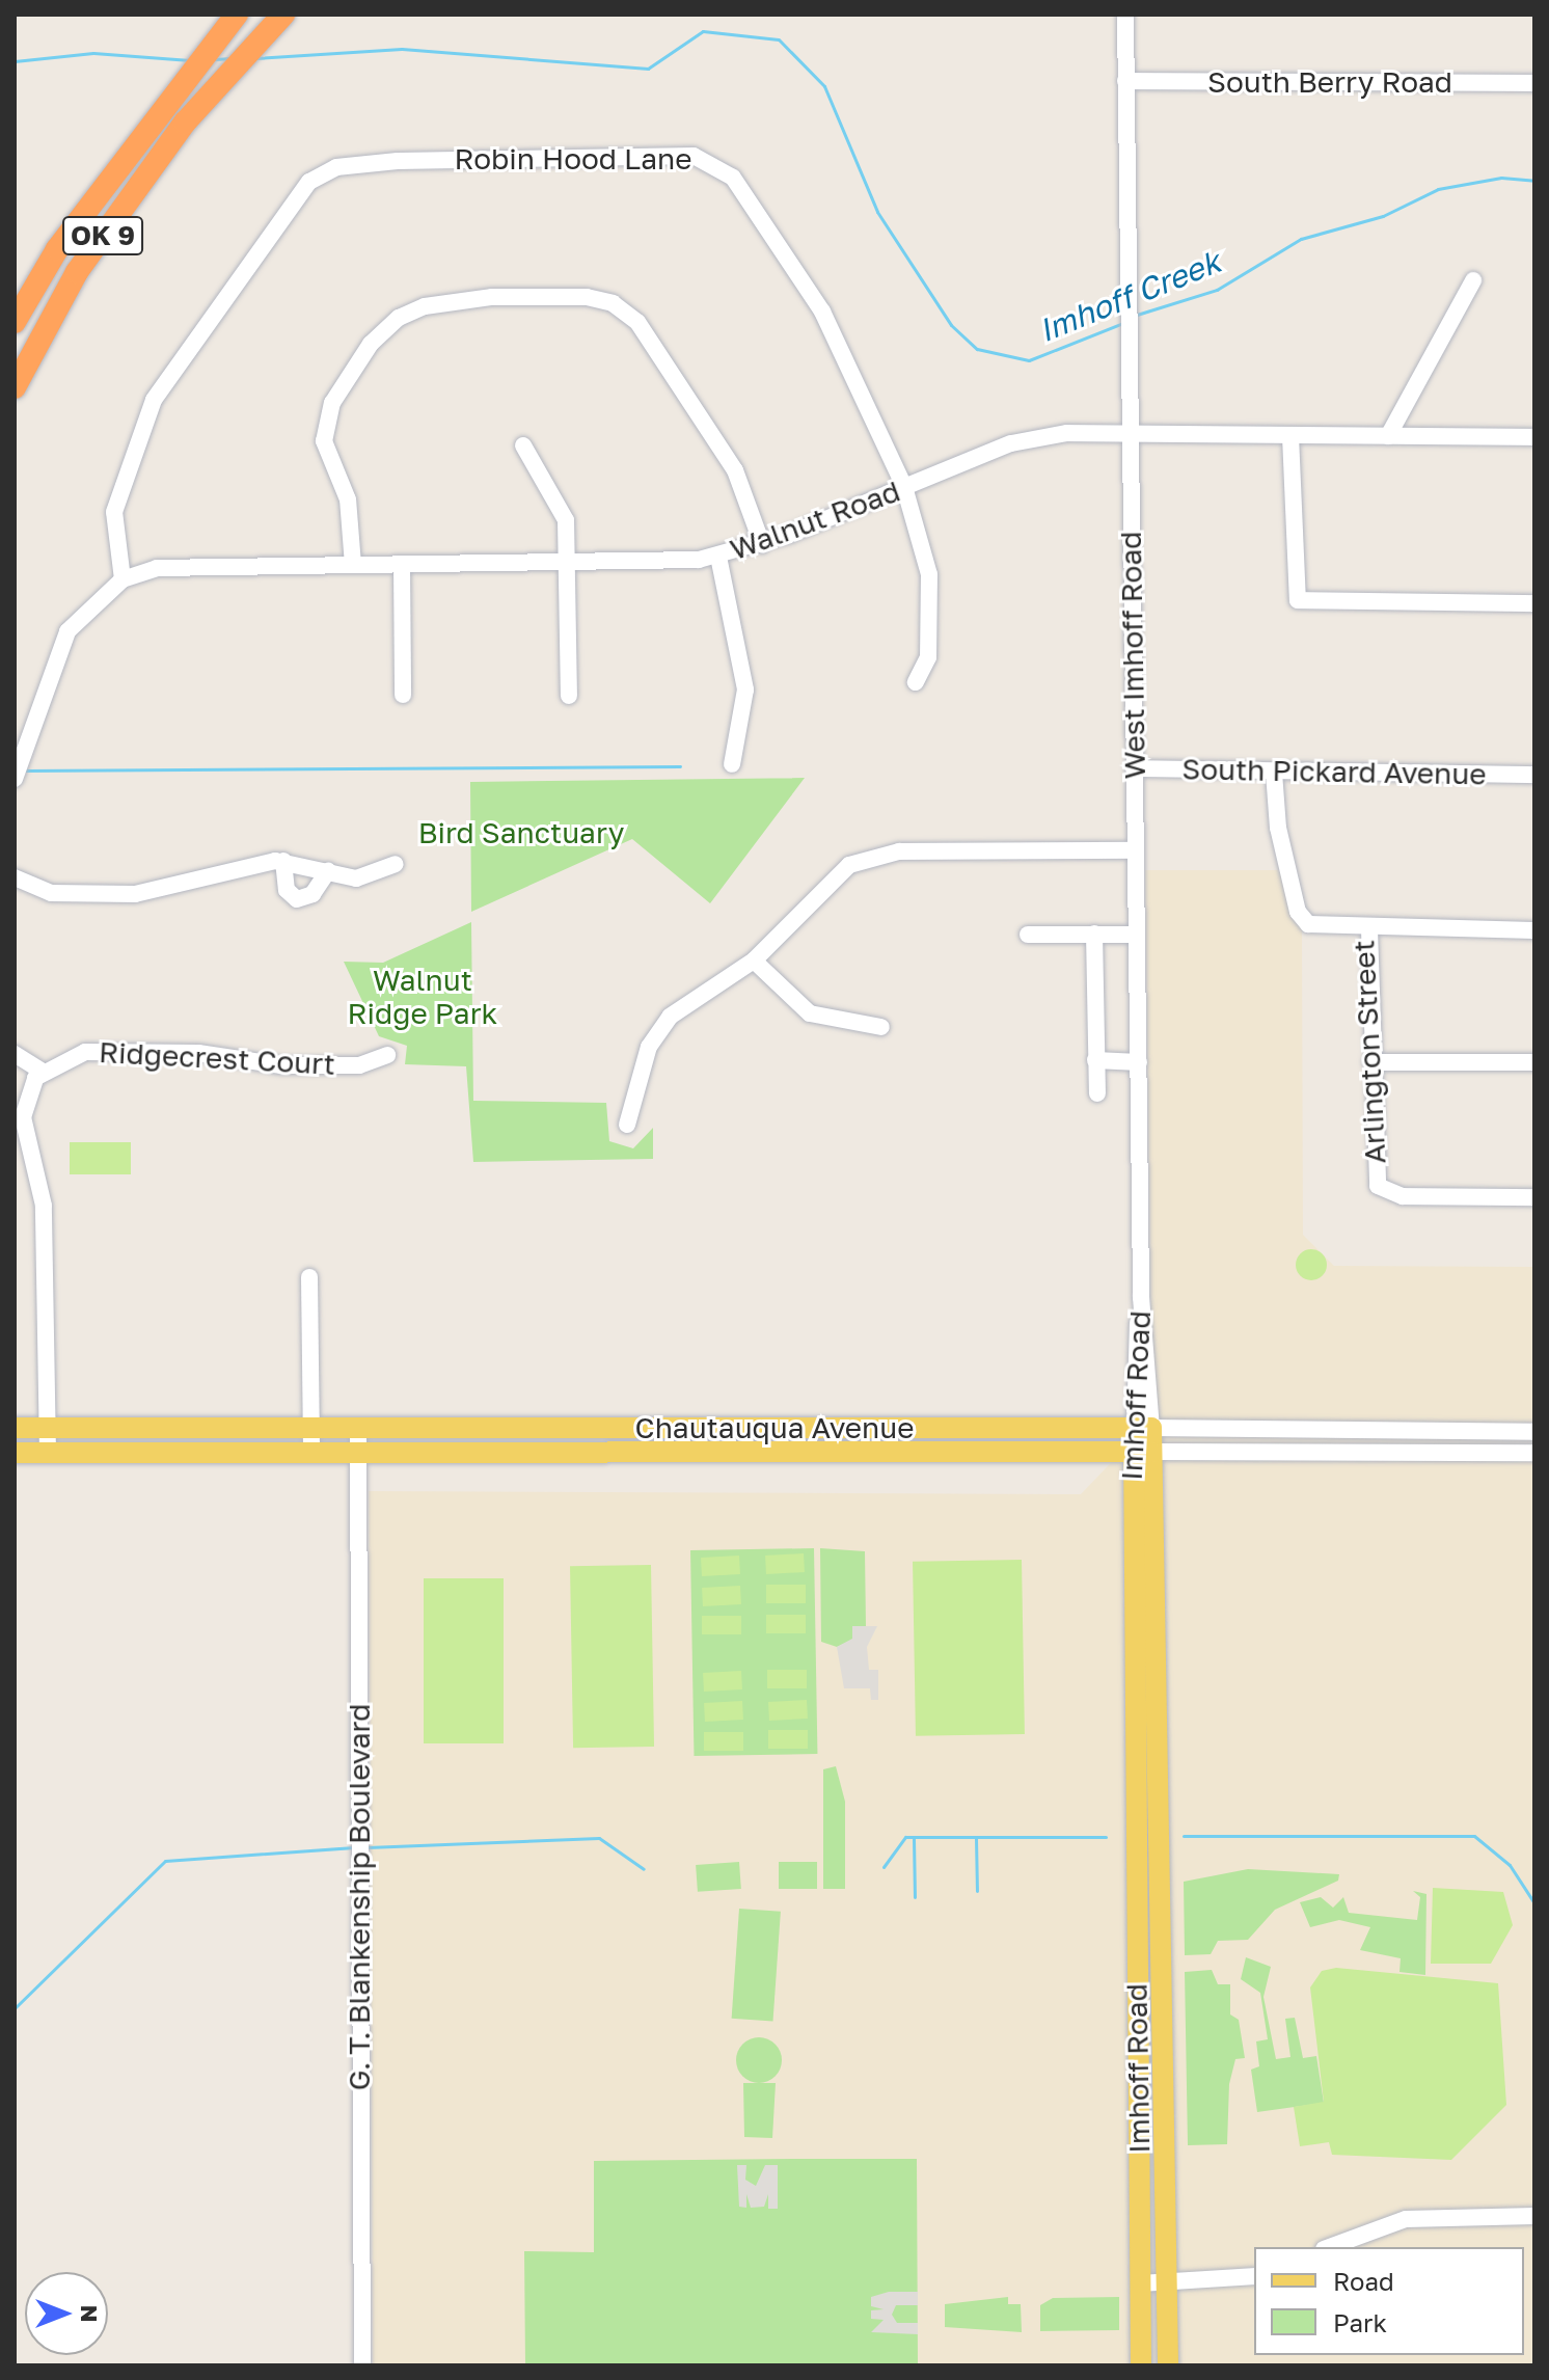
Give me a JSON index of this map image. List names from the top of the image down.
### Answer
{
  "streets": {
    "highway": ["OK 9"],
    "main road": ["Imhoff Road", "Chautauqua Avenue"],
    "street": [
      "South Berry Road",
      "Robin Hood Lane",
      "Walnut Road",
      "West Imhoff Road",
      "South Pickard Avenue",
      "Arlington Street",
      "Ridgecrest Court",
      "G. T. Blankenship Boulevard"
    ]
  },
  "crossings": [
    ["South Berry Road", "West Imhoff Road"],
    ["Robin Hood Lane", "Walnut Road"],
    ["Walnut Road", "West Imhoff Road"],
    ["West Imhoff Road", "South Pickard Avenue"],
    ["West Imhoff Road", "Imhoff Road"],
    ["South Pickard Avenue", "Arlington Street"],
    ["Imhoff Road", "Chautauqua Avenue"],
    ["Chautauqua Avenue", "G. T. Blankenship Boulevard"]
  ],
  "water": ["Imhoff Creek"],
  "parks": ["Bird Sanctuary", "Walnut Ridge Park"],
  "legend": ["Road", "Park"],
  "north": "right"
}
